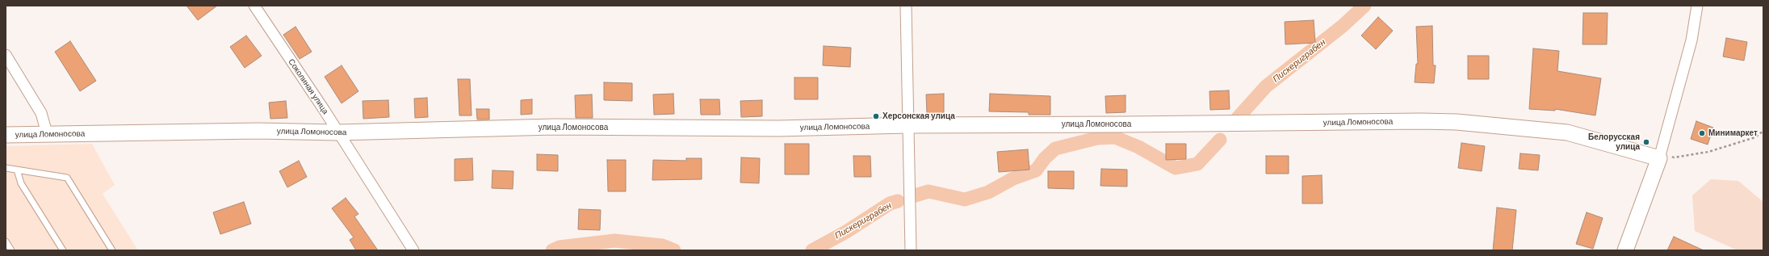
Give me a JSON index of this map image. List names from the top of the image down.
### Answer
{
  "streets": {
    "street": ["Соколиная улица", "улица Ломоносова"]
  },
  "crossings": [
    ["Соколиная улица", "улица Ломоносова"]
  ],
  "water": ["Пискериграбен"],
  "places": ["Херсонская улица", "Минимаркет", "Белорусская улица"]
}
